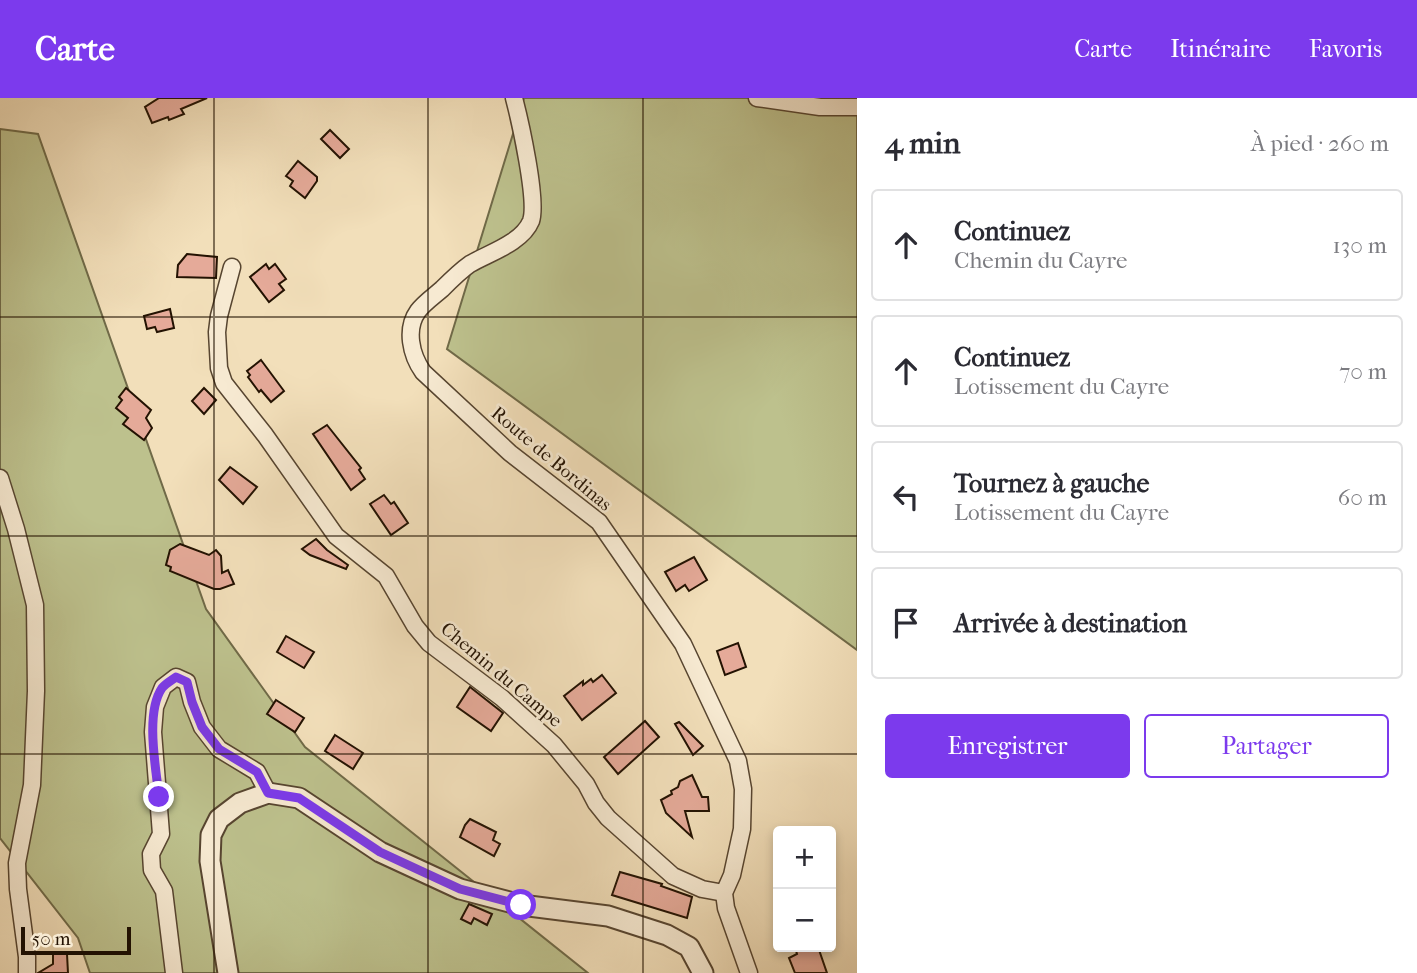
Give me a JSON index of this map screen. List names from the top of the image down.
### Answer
{
  "streets": {
    "street": ["Route de Bordinas", "Chemin du Campe"]
  },
  "crossings": [
    ["Route de Bordinas", "Chemin du Campe"]
  ],
  "scale_bar": "50 m",
  "page": {
    "header": "Carte",
    "nav": ["Carte", "Itinéraire", "Favoris"],
    "heading": ["4 min", "À pied · 260 m"],
    "list": [
      ["Continuez", "Chemin du Cayre", "130 m"],
      ["Continuez", "Lotissement du Cayre", "70 m"],
      ["Tournez à gauche", "Lotissement du Cayre", "60 m"],
      "Arrivée à destination"
    ],
    "buttons": ["Enregistrer", "Partager"],
    "map_buttons": ["+", "−"],
    "scale": "50 m"
  }
}
